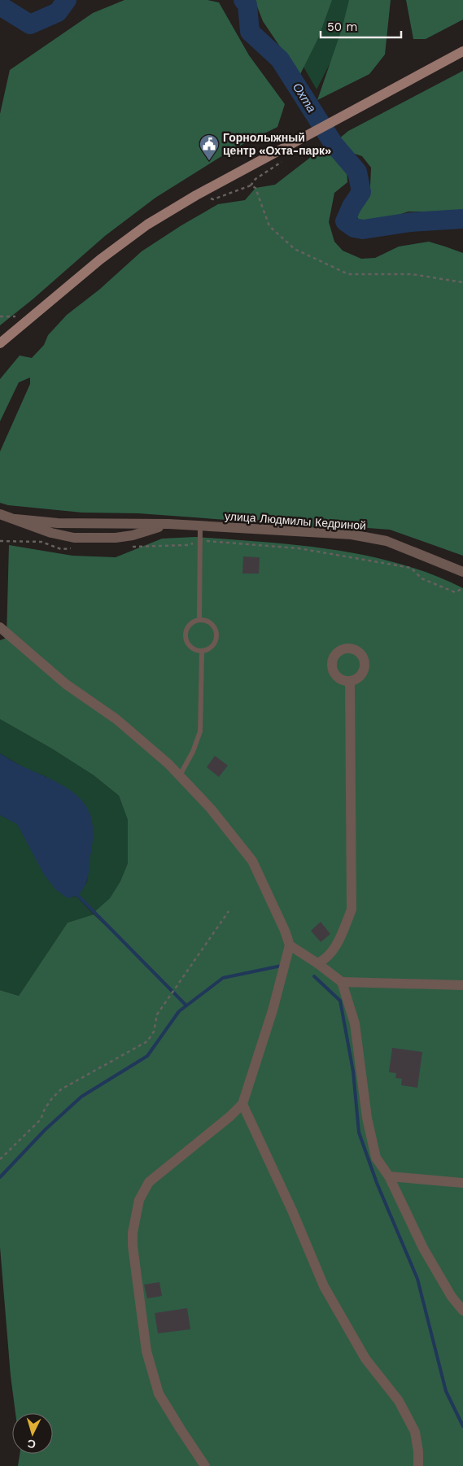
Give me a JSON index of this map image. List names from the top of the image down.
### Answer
{
  "streets": {
    "street": ["улица Людмилы Кедриной"]
  },
  "water": ["Охта"],
  "places": {
    "public building": ["Горнолыжный центр «Охта-парк»"]
  },
  "scale_bar": "50 m",
  "north": "bottom"
}
